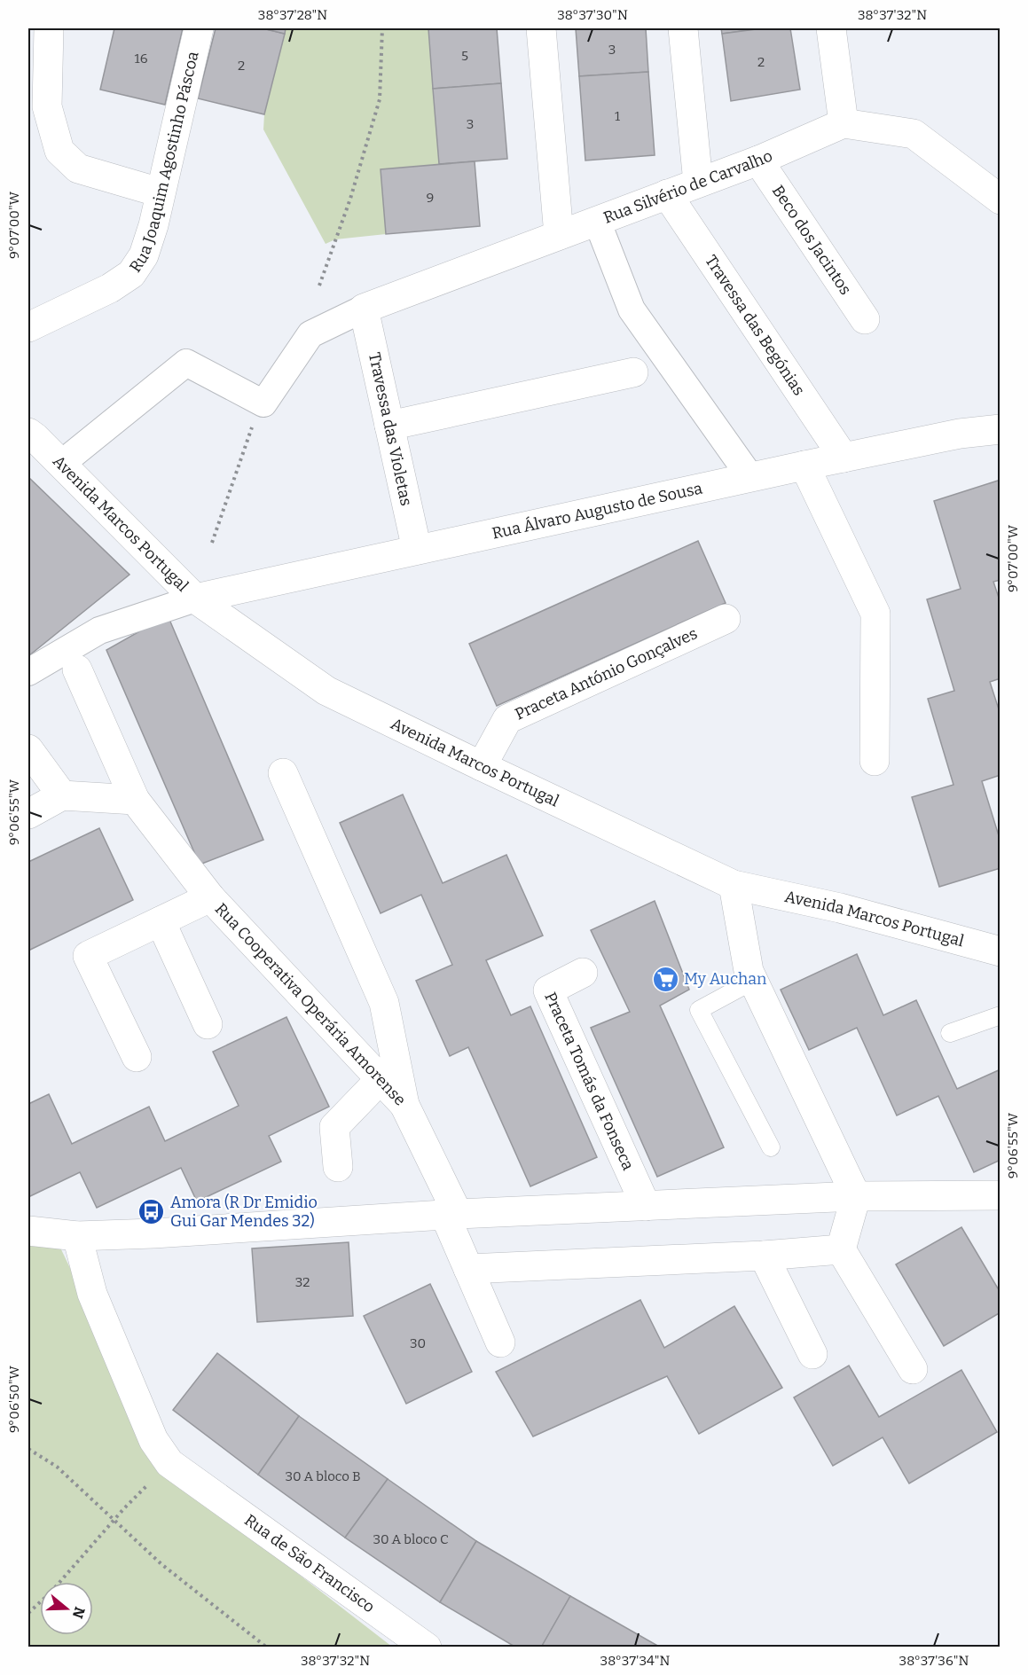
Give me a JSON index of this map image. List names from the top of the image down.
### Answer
{
  "streets": {
    "street": [
      "Rua Joaquim Agostinho Páscoa",
      "Rua Silvério de Carvalho",
      "Beco dos Jacintos",
      "Travessa das Begónias",
      "Travessa das Violetas",
      "Rua Álvaro Augusto de Sousa",
      "Avenida Marcos Portugal",
      "Praceta António Gonçalves",
      "Rua Cooperativa Operária Amorense",
      "Praceta Tomás da Fonseca",
      "Rua de São Francisco"
    ]
  },
  "crossings": [
    ["Rua Silvério de Carvalho", "Beco dos Jacintos"],
    ["Rua Silvério de Carvalho", "Travessa das Begónias"],
    ["Rua Silvério de Carvalho", "Travessa das Violetas"],
    ["Travessa das Begónias", "Rua Álvaro Augusto de Sousa"],
    ["Travessa das Violetas", "Rua Álvaro Augusto de Sousa"],
    ["Rua Álvaro Augusto de Sousa", "Avenida Marcos Portugal"],
    ["Avenida Marcos Portugal", "Praceta António Gonçalves"]
  ],
  "places": {
    "supermarket": ["My Auchan"],
    "bus stop": ["Amora (R Dr Emidio Gui Gar Mendes 32)"]
  },
  "house_numbers": [
    "3",
    "5",
    "16",
    "2",
    "2",
    "1",
    "3",
    "9",
    "32",
    "30",
    "30 A bloco B",
    "30 A bloco C"
  ],
  "north": "right",
  "coordinates": [
    "38°37'28\"N",
    "38°37'30\"N",
    "38°37'32\"N",
    "9°07'00\"W",
    "9°06'55\"W",
    "9°06'50\"W",
    "38°37'34\"N",
    "38°37'36\"N"
  ]
}
